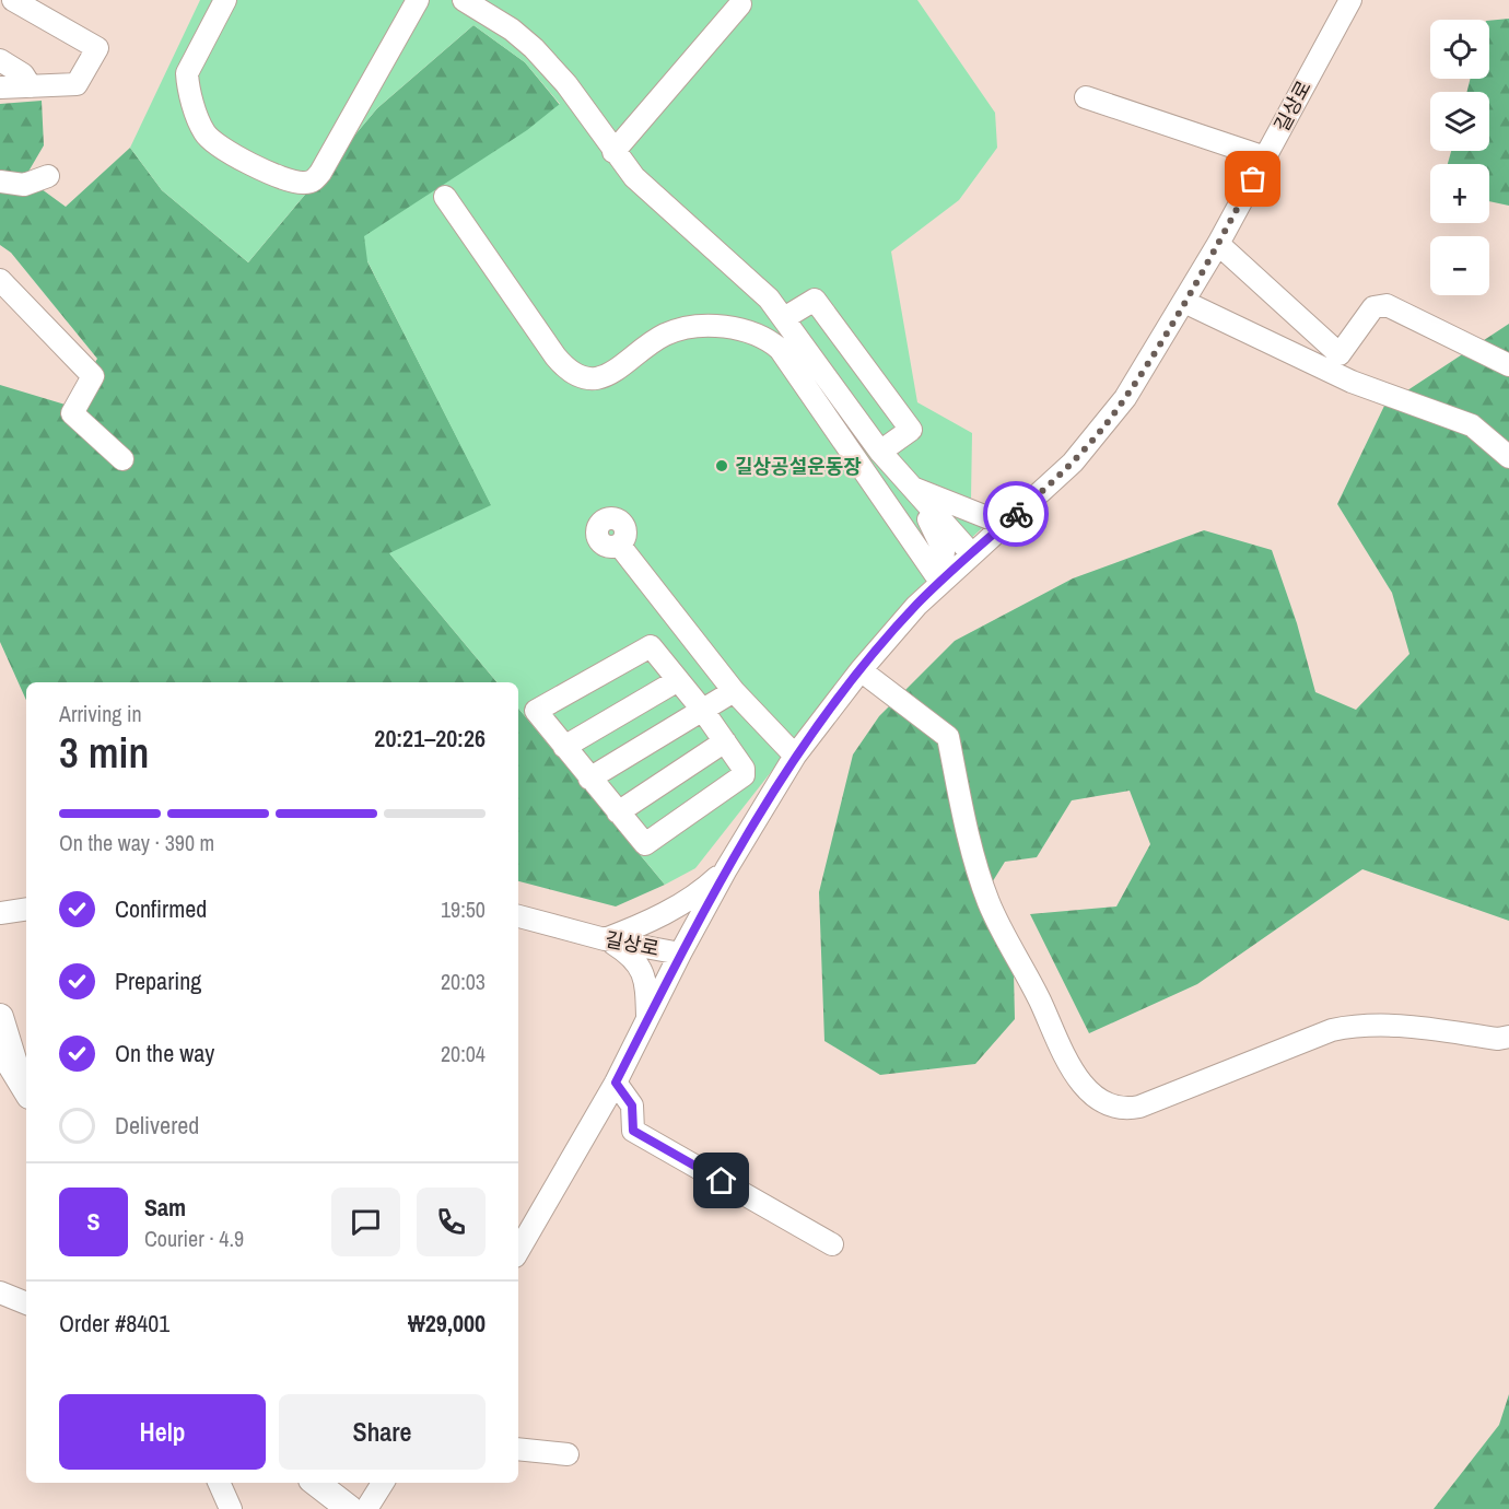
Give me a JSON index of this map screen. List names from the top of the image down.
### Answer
{
  "streets": {
    "street": ["길상로"]
  },
  "places": ["길상공설운동장"],
  "page": {
    "map_buttons": ["+", "−"],
    "heading": ["3 min", "Arriving in", "20:21–20:26"],
    "panel": [
      "Sam",
      "Courier · 4.9",
      "Order #8401",
      "₩29,000"
    ],
    "bar": "On the way · 390 m",
    "list": [
      ["Confirmed", "19:50"],
      ["Preparing", "20:03"],
      ["On the way", "20:04"],
      "Delivered"
    ],
    "round": "S",
    "buttons": ["Help", "Share"]
  }
}
